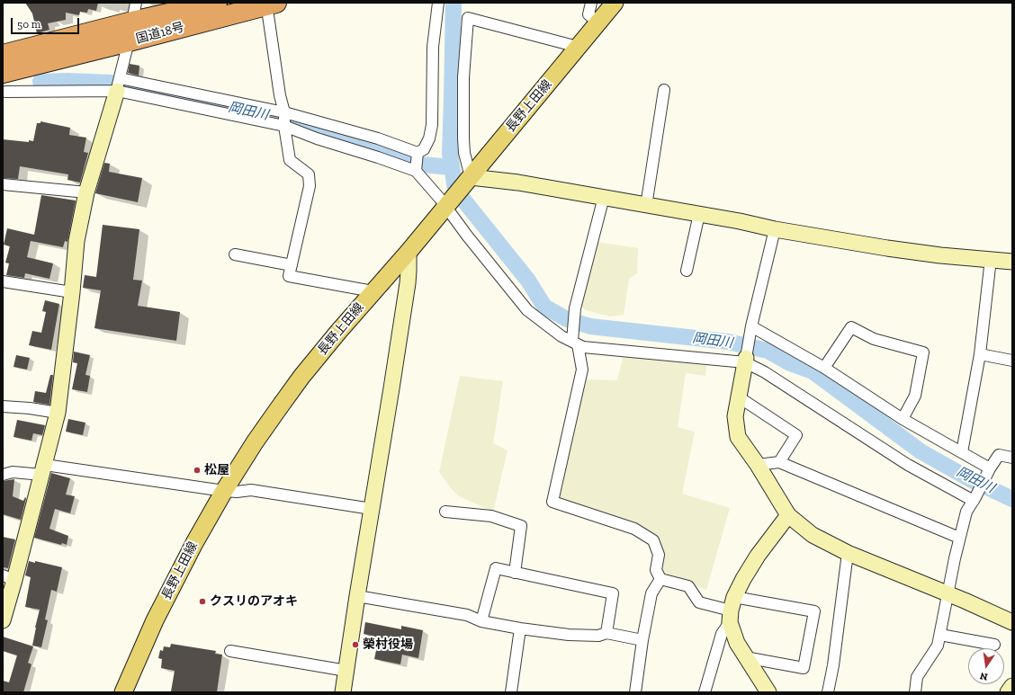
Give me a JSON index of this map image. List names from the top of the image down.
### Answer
{
  "streets": {
    "highway": ["国道18号"],
    "main road": ["長野上田線"]
  },
  "water": ["岡田川"],
  "places": ["松屋", "クスリのアオキ", "榮村役場"],
  "scale_bar": "50 m",
  "north": "bottom"
}
